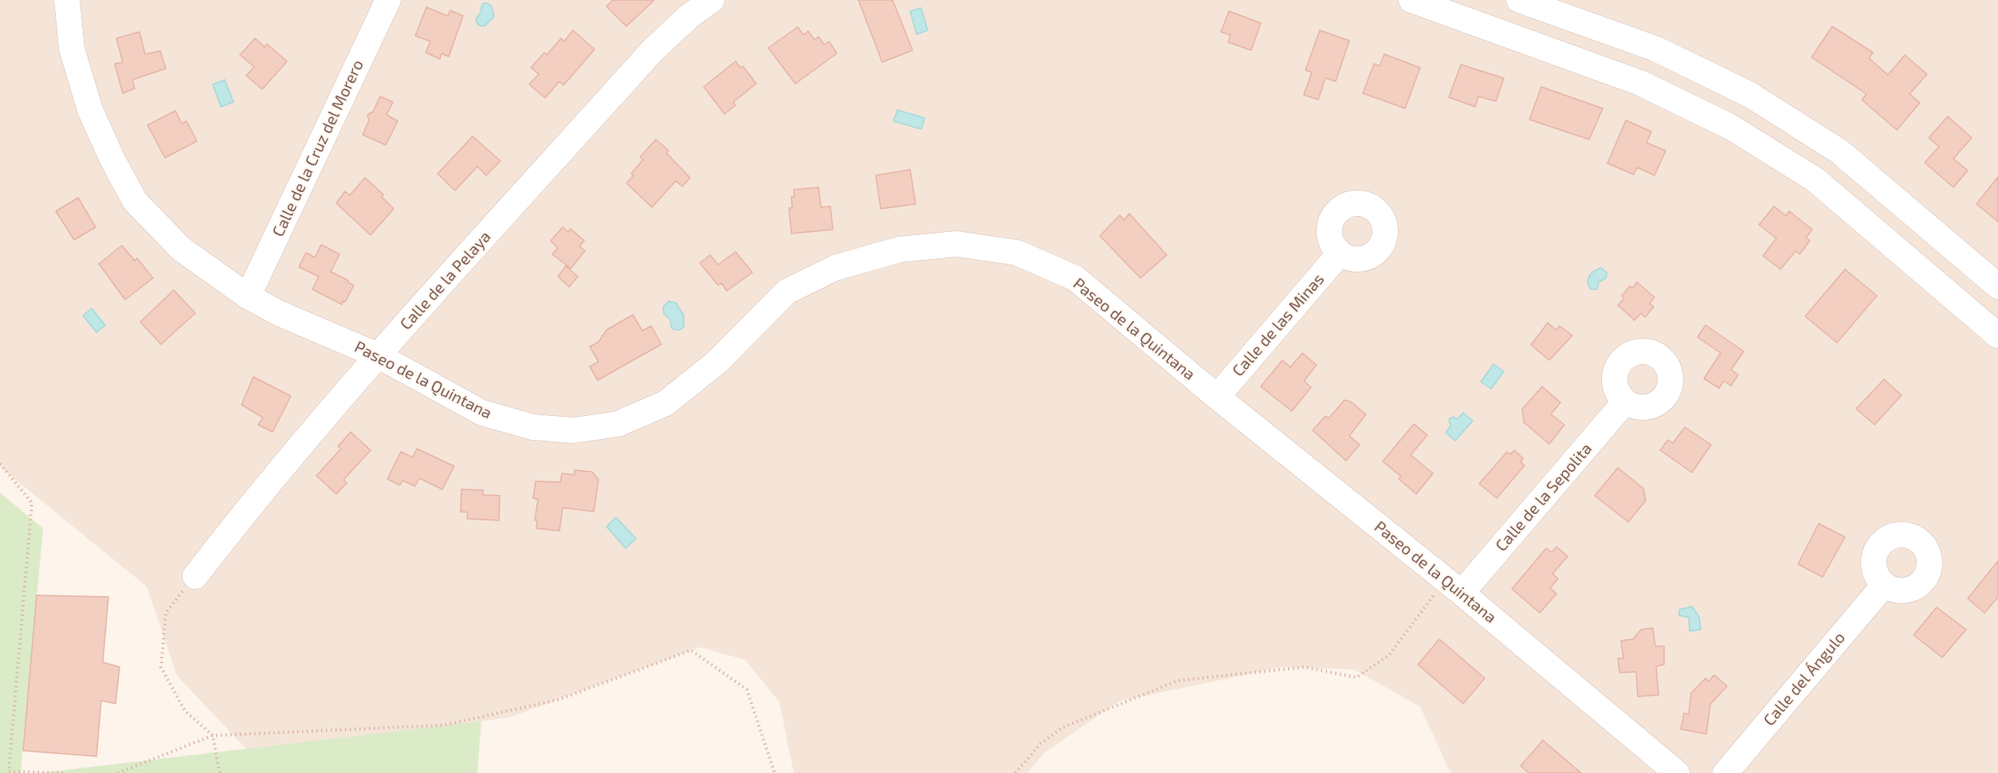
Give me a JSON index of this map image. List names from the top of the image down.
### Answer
{
  "streets": {
    "street": [
      "Calle de la Cruz del Morero",
      "Calle de la Pelaya",
      "Calle de las Minas",
      "Paseo de la Quintana",
      "Calle de la Sepolita",
      "Calle del Ángulo"
    ]
  },
  "crossings": [
    ["Calle de la Cruz del Morero", "Paseo de la Quintana"],
    ["Calle de la Pelaya", "Paseo de la Quintana"],
    ["Calle de las Minas", "Paseo de la Quintana"],
    ["Paseo de la Quintana", "Calle de la Sepolita"]
  ]
}
